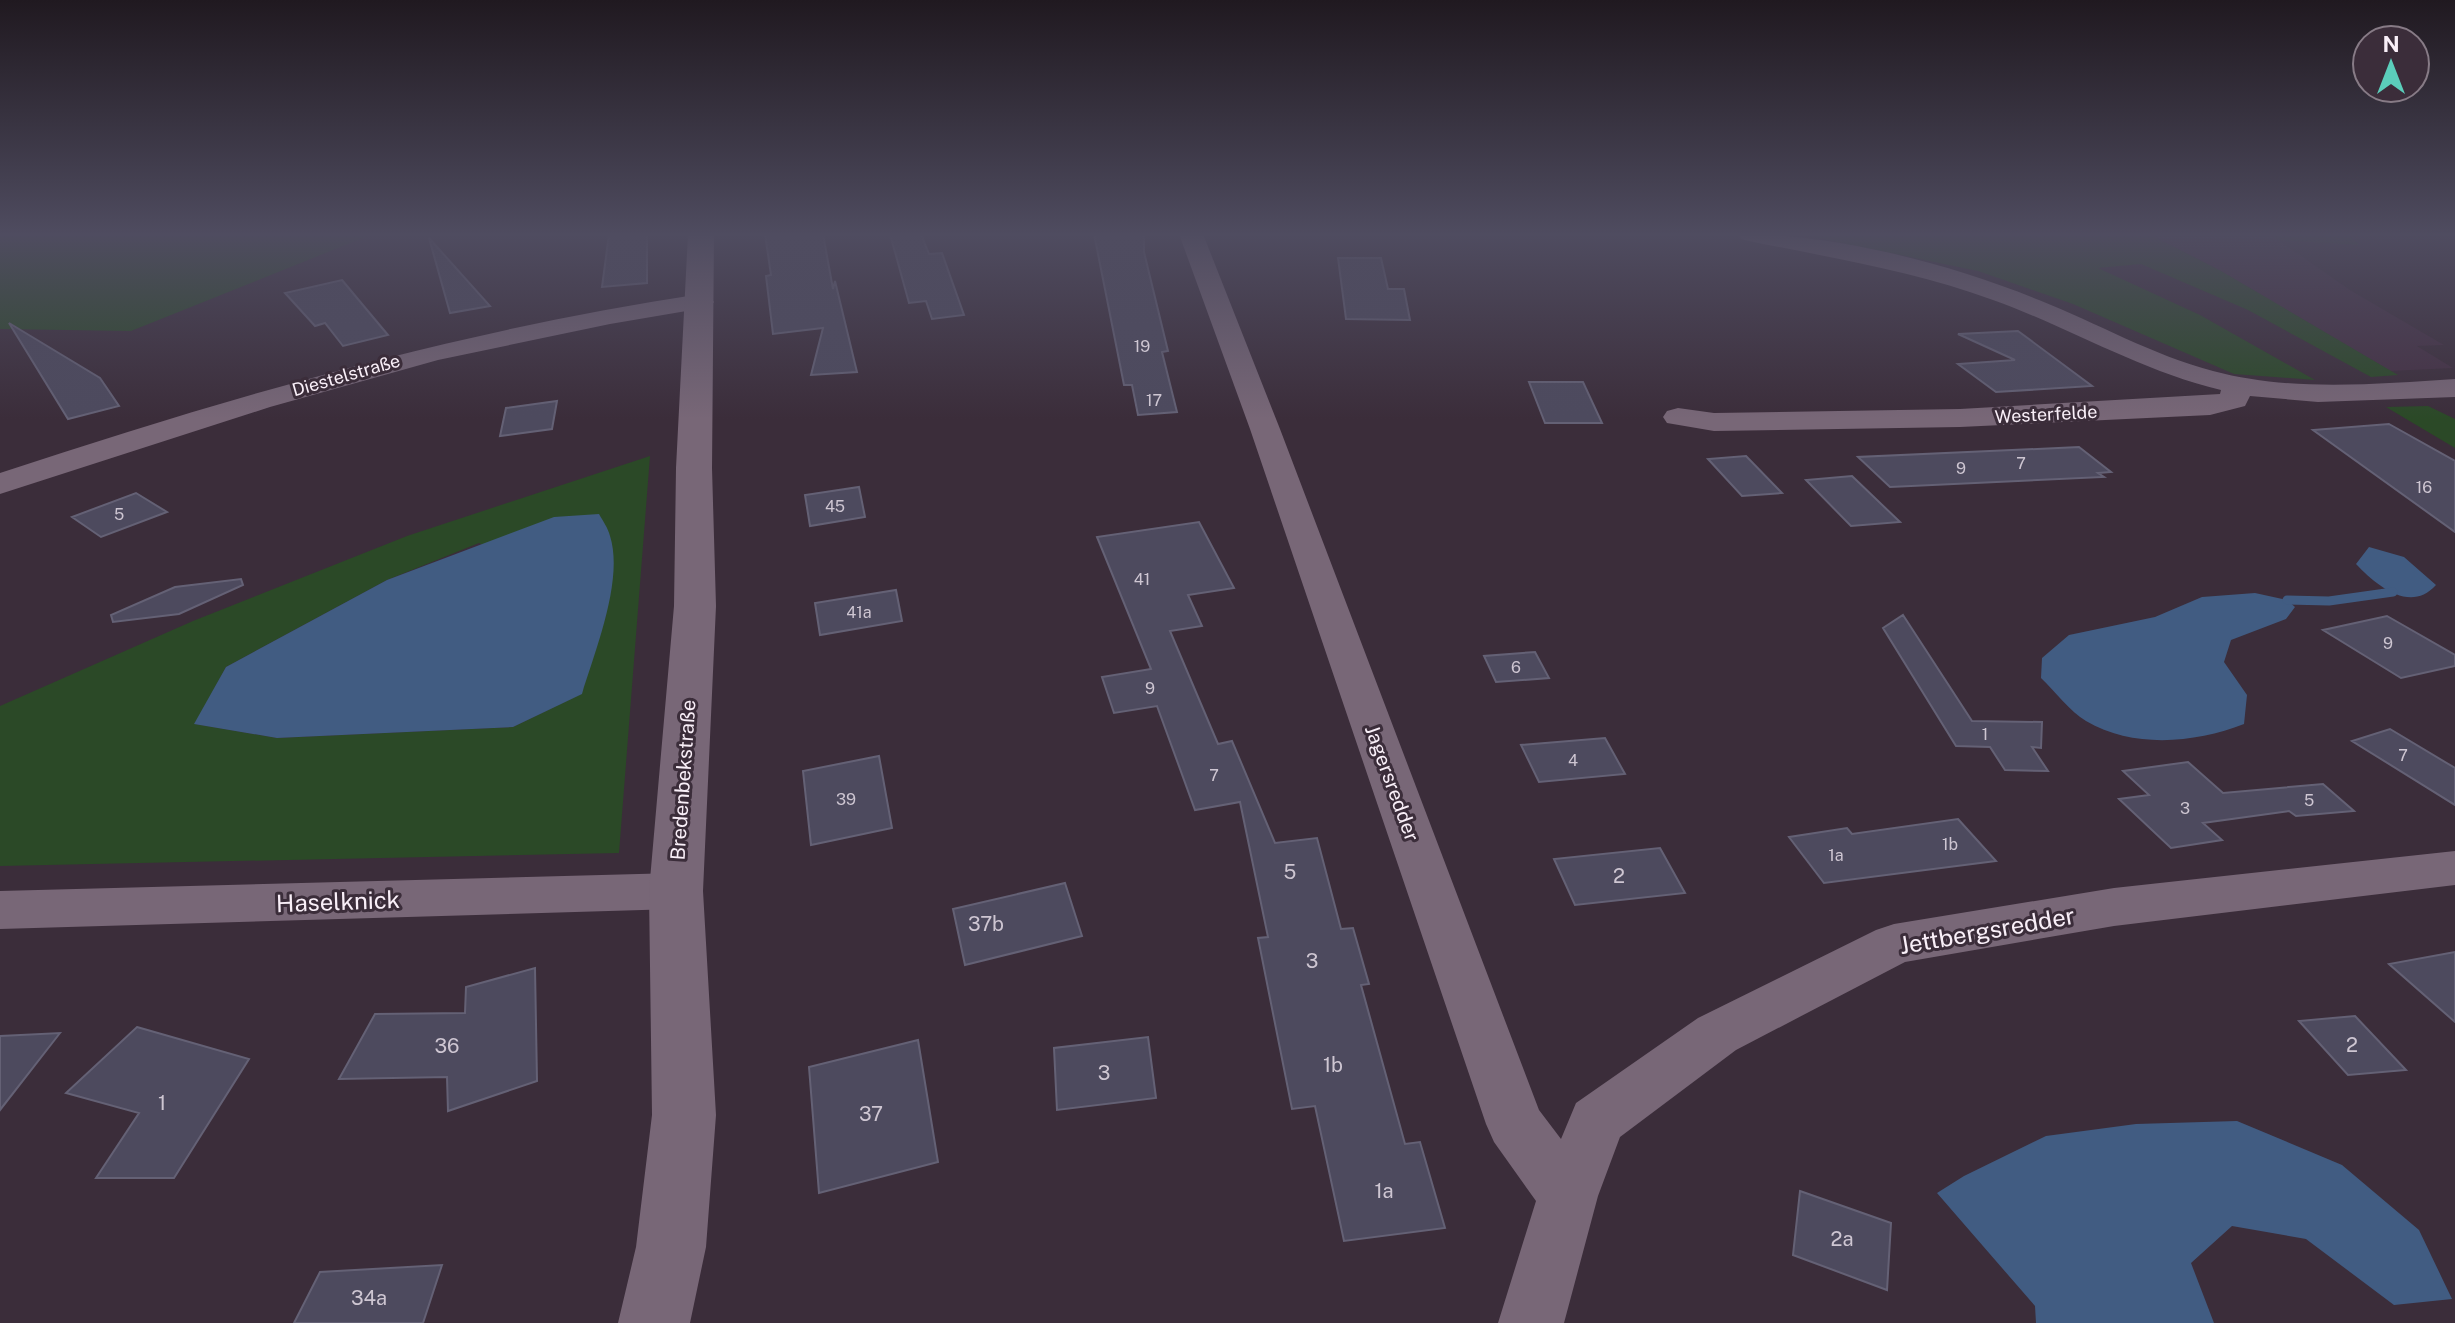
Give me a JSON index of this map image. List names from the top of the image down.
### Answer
{
  "streets": {
    "street": [
      "Diestelstraße",
      "Westerfelde",
      "Bredenbekstraße",
      "Jagersredder",
      "Haselknick",
      "Jettbergsredder"
    ]
  },
  "crossings": [
    ["Diestelstraße", "Bredenbekstraße"],
    ["Bredenbekstraße", "Haselknick"],
    ["Jagersredder", "Jettbergsredder"]
  ],
  "house_numbers": [
    "19",
    "17",
    "7",
    "9",
    "16",
    "45",
    "5",
    "41",
    "41a",
    "9",
    "6",
    "9",
    "1",
    "7",
    "4",
    "7",
    "39",
    "5",
    "3",
    "1b",
    "1a",
    "5",
    "2",
    "37b",
    "3",
    "2",
    "36",
    "1b",
    "3",
    "1",
    "37",
    "1a",
    "2a",
    "34a"
  ],
  "north": "top"
}
